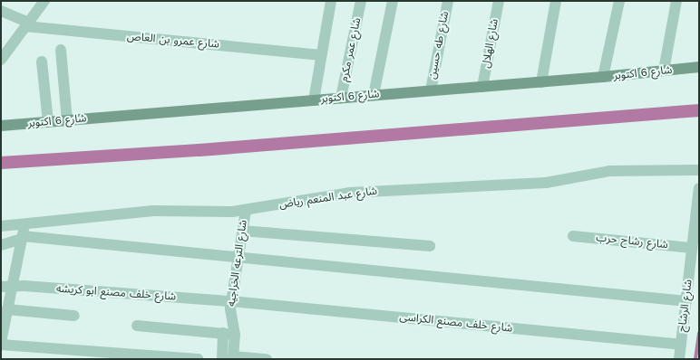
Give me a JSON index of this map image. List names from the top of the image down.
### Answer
{
  "streets": {
    "main road": ["شارع 6 اكتوبر"],
    "street": [
      "شارع عمرو بن العاص",
      "شارع الهلال",
      "شارع طه حسين",
      "شارع عمر مكرم",
      "شارع عبد المنعم رياض",
      "شارع رشاح حرب",
      "شارع الترعه الخراجيه",
      "شارع خلف مصنع ابو كريشه",
      "شارع الرشاح",
      "شارع خلف مصنع الكراسى"
    ]
  },
  "crossings": [
    ["شارع الهلال", "شارع 6 اكتوبر"],
    ["شارع طه حسين", "شارع 6 اكتوبر"],
    ["شارع عمر مكرم", "شارع 6 اكتوبر"],
    ["شارع عبد المنعم رياض", "شارع الترعه الخراجيه"],
    ["شارع رشاح حرب", "شارع الرشاح"],
    ["شارع الترعه الخراجيه", "شارع خلف مصنع ابو كريشه"],
    ["شارع الترعه الخراجيه", "شارع خلف مصنع الكراسى"],
    ["شارع خلف مصنع ابو كريشه", "شارع خلف مصنع الكراسى"],
    ["شارع الرشاح", "شارع خلف مصنع الكراسى"]
  ]
}
